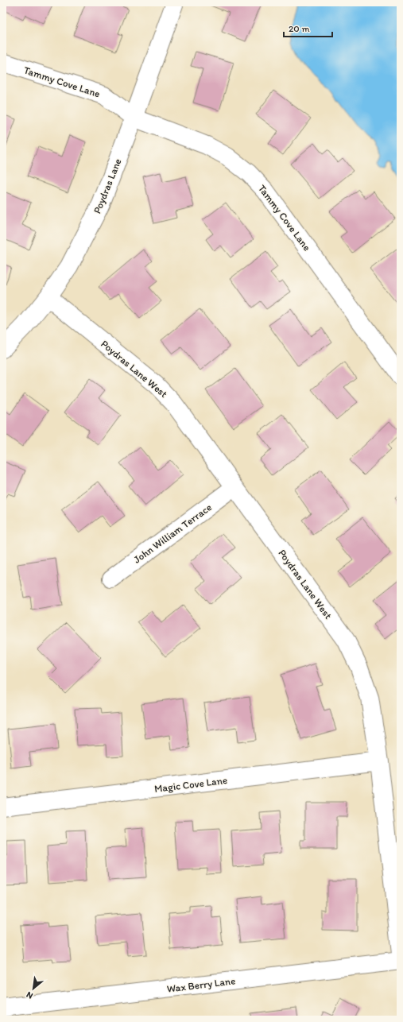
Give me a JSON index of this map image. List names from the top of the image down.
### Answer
{
  "streets": {
    "street": [
      "Tammy Cove Lane",
      "Poydras Lane",
      "Poydras Lane West",
      "John William Terrace",
      "Magic Cove Lane",
      "Wax Berry Lane"
    ]
  },
  "crossings": [
    ["Tammy Cove Lane", "Poydras Lane"],
    ["Poydras Lane", "Poydras Lane West"],
    ["Poydras Lane West", "John William Terrace"],
    ["Poydras Lane West", "Magic Cove Lane"]
  ],
  "scale_bar": "20 m",
  "north": "bottom left"
}
